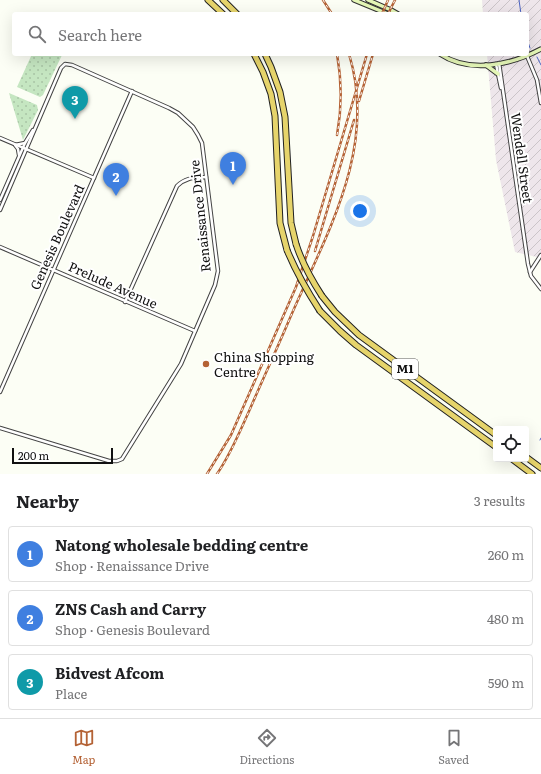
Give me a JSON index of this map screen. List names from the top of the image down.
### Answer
{
  "streets": {
    "highway": ["M1"],
    "street": [
      "Wendell Street",
      "Renaissance Drive",
      "Genesis Boulevard",
      "Prelude Avenue"
    ]
  },
  "crossings": [
    ["Renaissance Drive", "Genesis Boulevard"],
    ["Renaissance Drive", "Prelude Avenue"],
    ["Genesis Boulevard", "Prelude Avenue"]
  ],
  "places": ["China Shopping Centre"],
  "scale_bar": "200 m",
  "page": {
    "search": "Search here",
    "pins": ["3", "1", "2"],
    "scale": "200 m",
    "heading": ["Nearby", "3 results"],
    "list": [
      {
        "mark": "1",
        "name": "Natong wholesale bedding centre",
        "note": "Shop · Renaissance Drive",
        "value": "260 m"
      },
      {
        "mark": "2",
        "name": "ZNS Cash and Carry",
        "note": "Shop · Genesis Boulevard",
        "value": "480 m"
      },
      {
        "mark": "3",
        "name": "Bidvest Afcom",
        "note": "Place",
        "value": "590 m"
      }
    ],
    "nav": ["Map", "Directions", "Saved"]
  }
}
